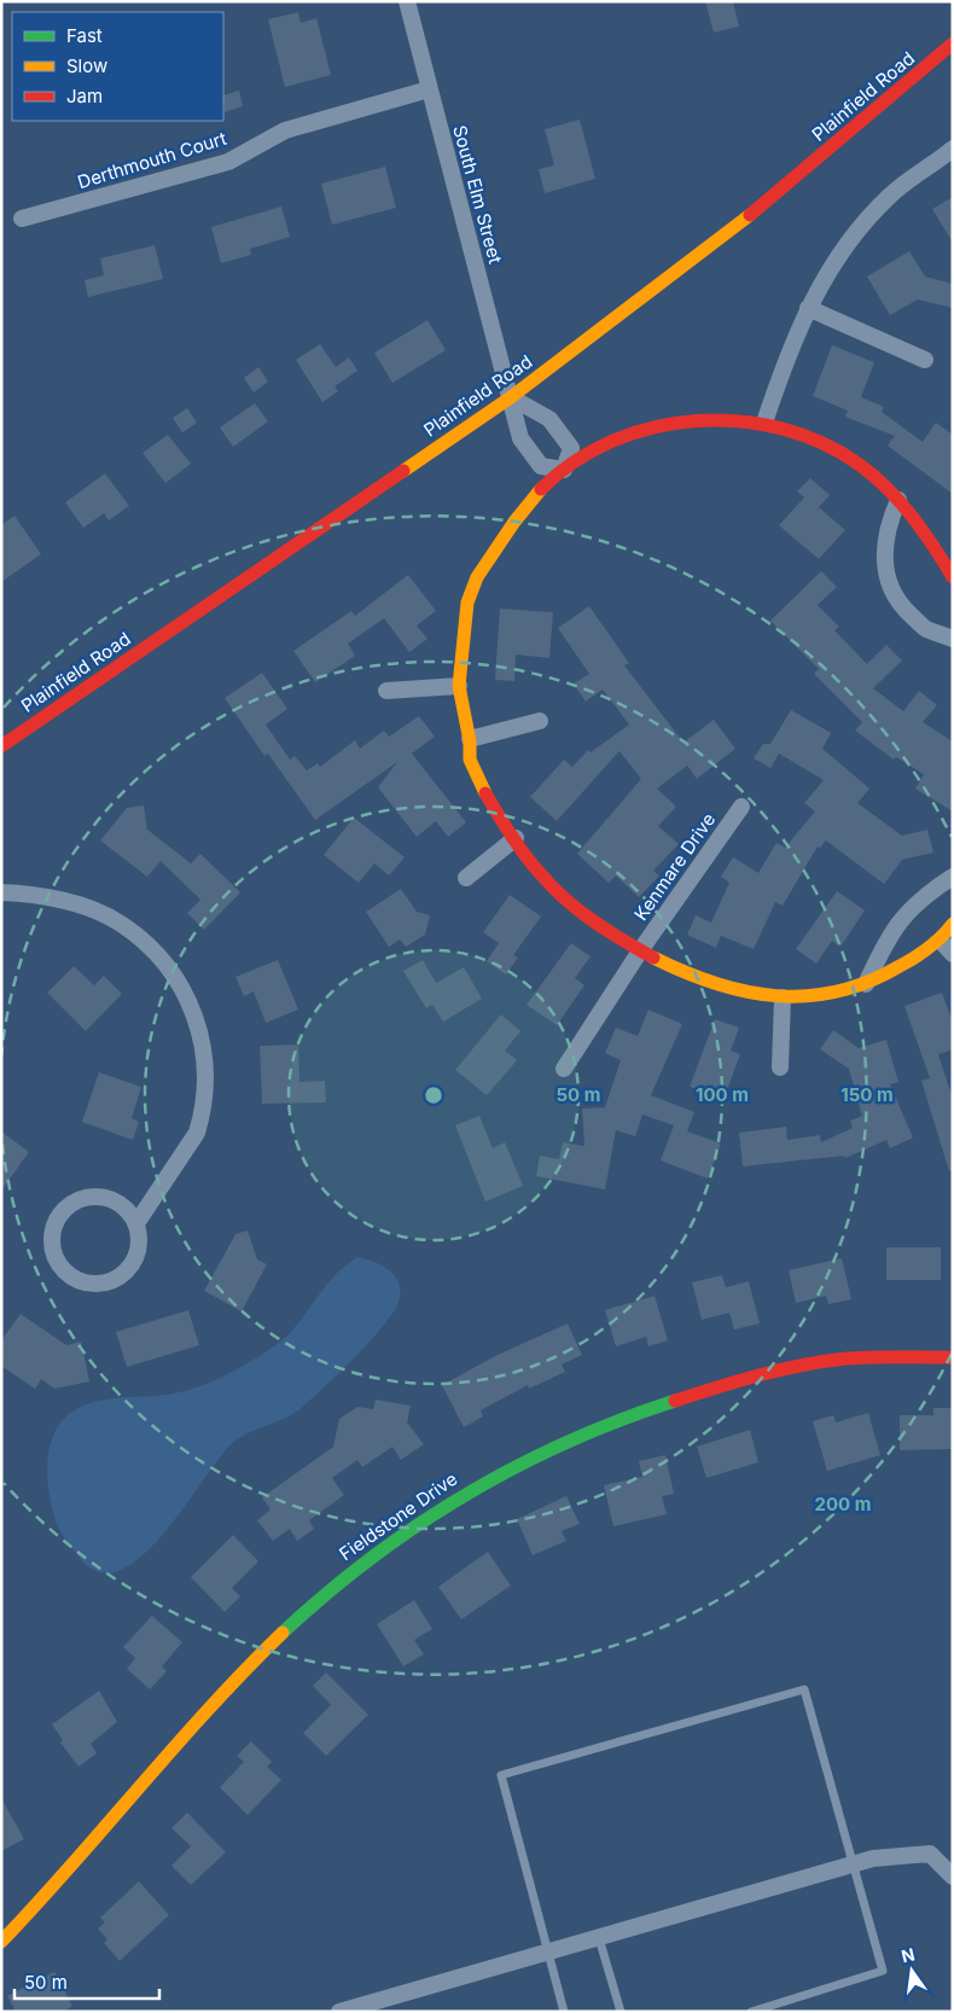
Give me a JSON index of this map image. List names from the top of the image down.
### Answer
{
  "streets": {
    "street": [
      "Plainfield Road",
      "Derthmouth Court",
      "South Elm Street",
      "Kenmare Drive",
      "Fieldstone Drive"
    ]
  },
  "crossings": [
    ["Plainfield Road", "South Elm Street"],
    ["Derthmouth Court", "South Elm Street"]
  ],
  "legend": ["Fast", "Slow", "Jam"],
  "scale_bar": "50 m",
  "north": "top",
  "rings": [
    "50 m",
    "100 m",
    "150 m",
    "200 m"
  ]
}
